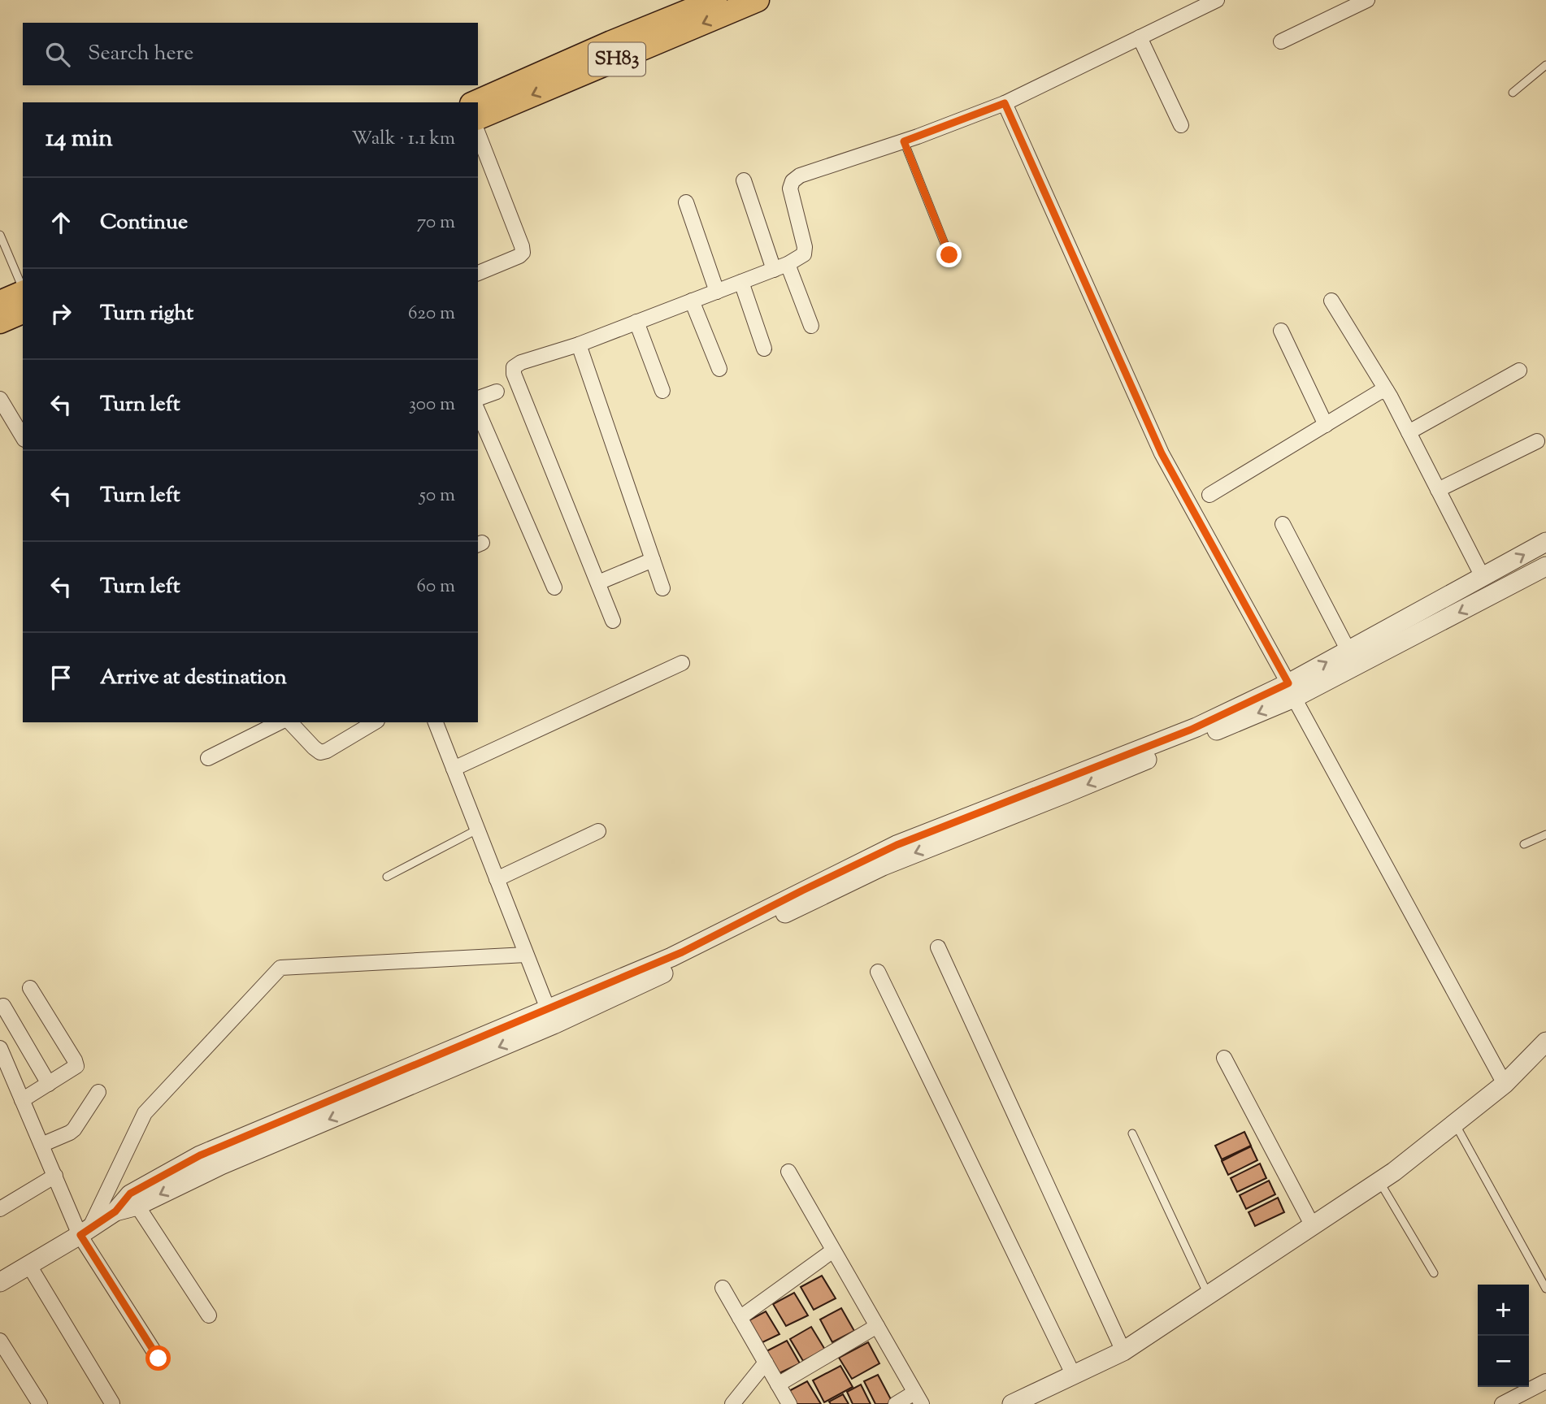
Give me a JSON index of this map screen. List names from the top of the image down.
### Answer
{
  "streets": {
    "main road": ["SH83"]
  },
  "page": {
    "search": "Search here",
    "heading": ["14 min", "Walk · 1.1 km"],
    "list": [
      ["Continue", "70 m"],
      ["Turn right", "620 m"],
      ["Turn left", "300 m"],
      ["Turn left", "50 m"],
      ["Turn left", "60 m"],
      "Arrive at destination"
    ],
    "map_buttons": ["+", "−"]
  }
}
